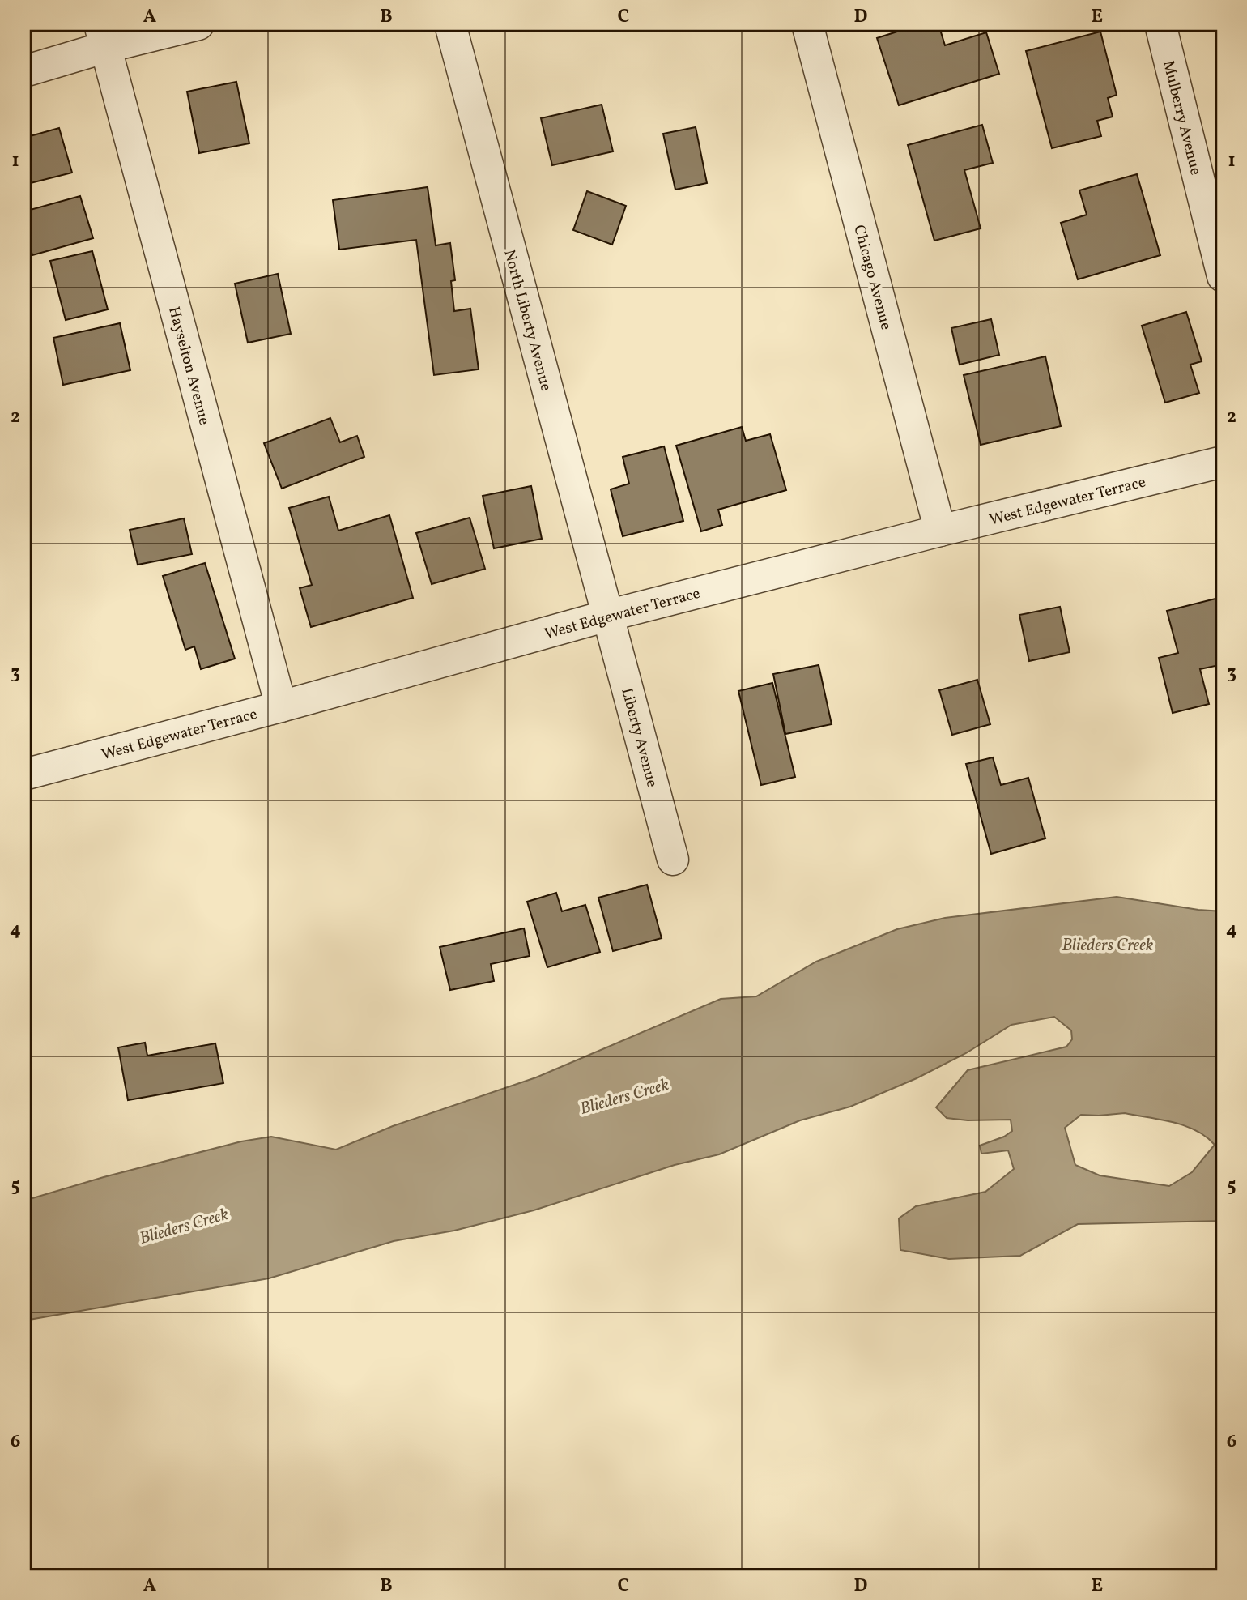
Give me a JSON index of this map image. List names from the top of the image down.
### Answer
{
  "streets": {
    "street": [
      "Mulberry Avenue",
      "Chicago Avenue",
      "North Liberty Avenue",
      "Hayselton Avenue",
      "West Edgewater Terrace",
      "Liberty Avenue"
    ]
  },
  "crossings": [
    ["Chicago Avenue", "West Edgewater Terrace"],
    ["North Liberty Avenue", "West Edgewater Terrace"],
    ["North Liberty Avenue", "Liberty Avenue"],
    ["Hayselton Avenue", "West Edgewater Terrace"],
    ["West Edgewater Terrace", "Liberty Avenue"]
  ],
  "water": ["Blieders Creek"],
  "grid": {
    "columns": [
      "A",
      "B",
      "C",
      "D",
      "E"
    ],
    "rows": [
      "1",
      "2",
      "3",
      "4",
      "5",
      "6"
    ]
  }
}
